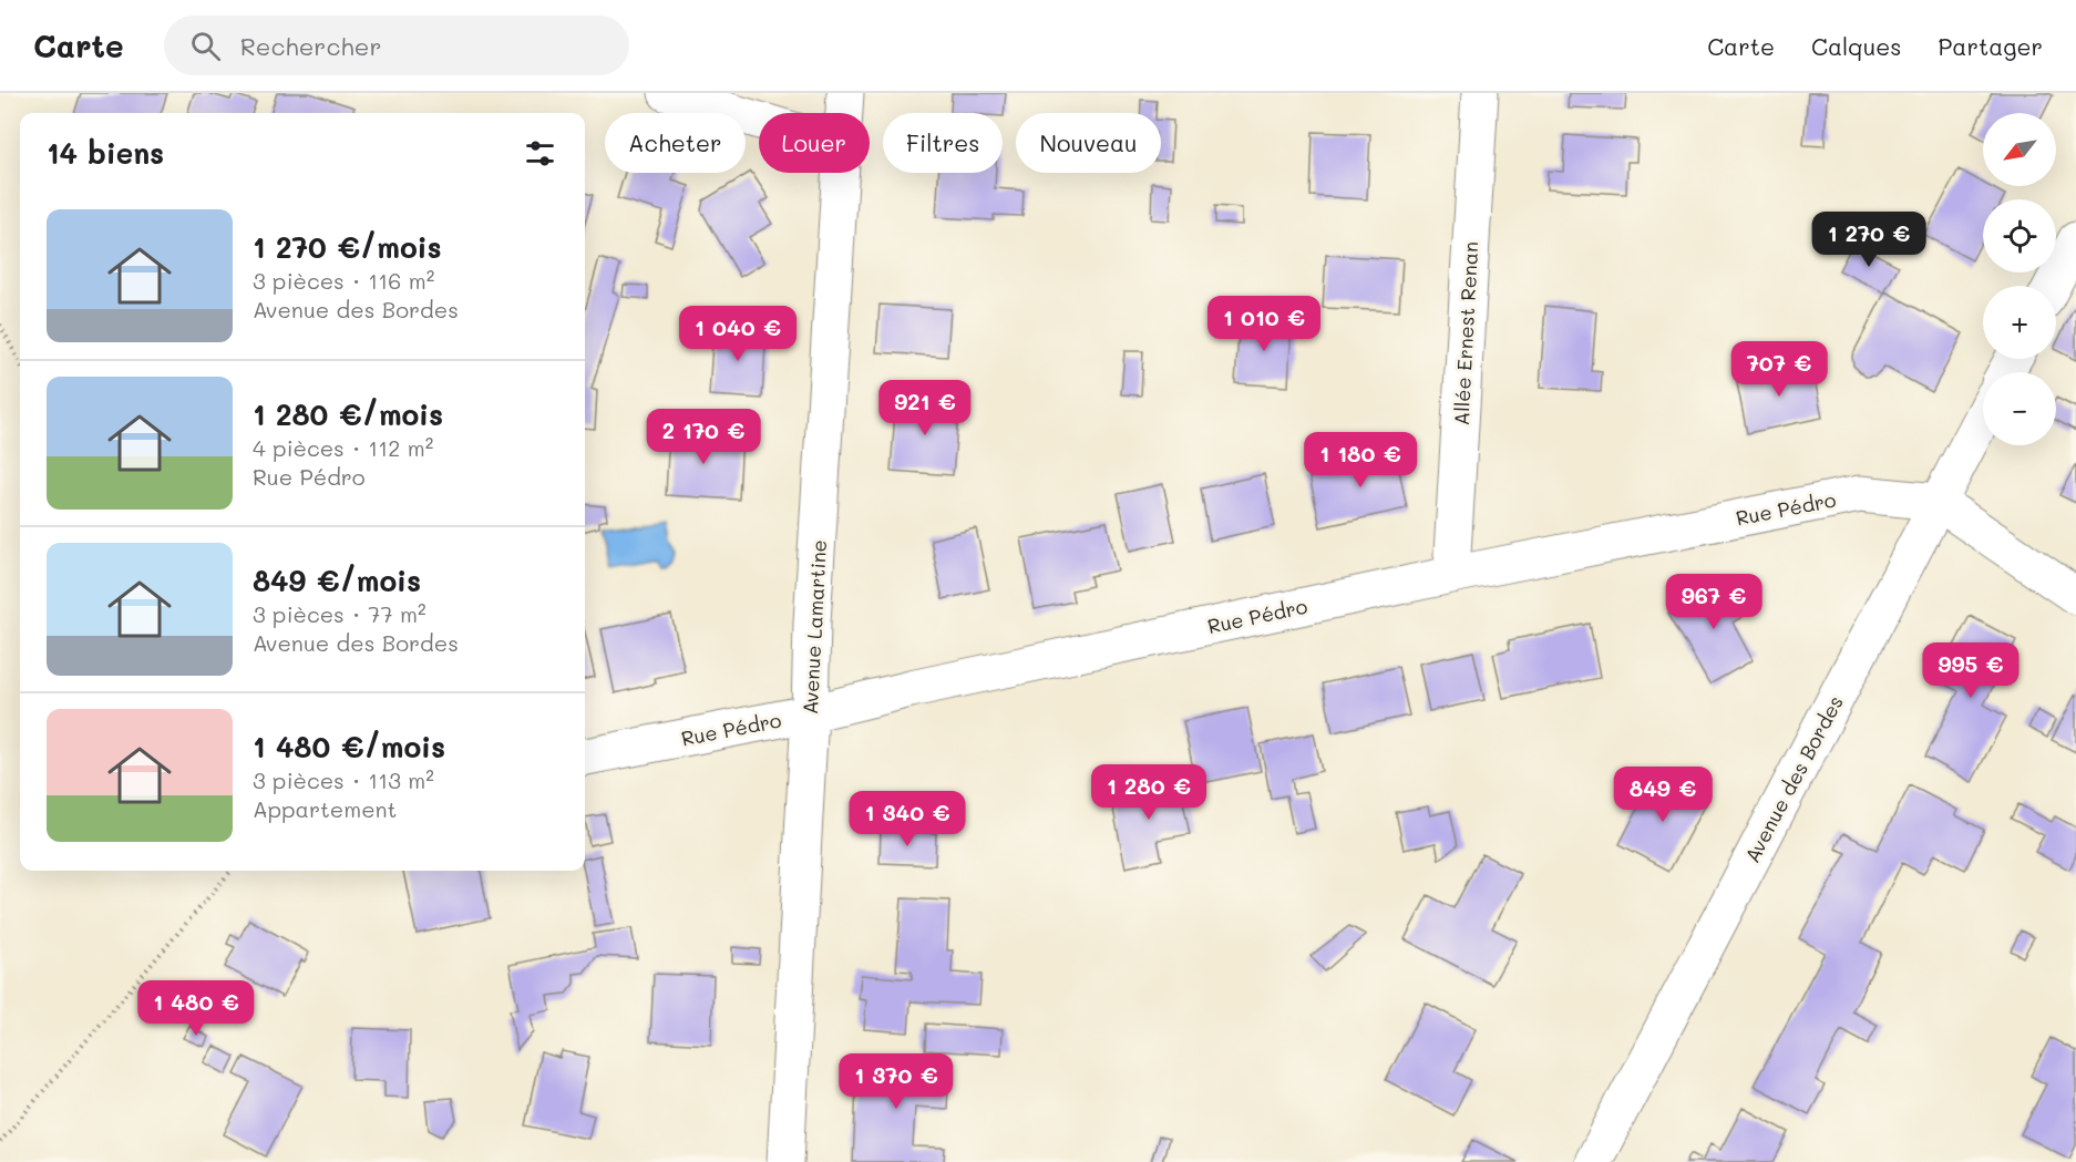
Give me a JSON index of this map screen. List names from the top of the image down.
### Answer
{
  "streets": {
    "street": [
      "Allée Ernest Renan",
      "Rue Pédro",
      "Avenue Lamartine",
      "Avenue des Bordes"
    ]
  },
  "crossings": [
    ["Allée Ernest Renan", "Rue Pédro"],
    ["Rue Pédro", "Avenue Lamartine"],
    ["Rue Pédro", "Avenue des Bordes"]
  ],
  "north": "bottom left",
  "page": {
    "header": "Carte",
    "search": "Rechercher",
    "nav": ["Carte", "Calques", "Partager"],
    "map_buttons": ["+", "−"],
    "chip": [
      "Acheter",
      "Louer",
      "Filtres",
      "Nouveau"
    ],
    "heading": "14 biens",
    "list": [
      {
        "name": "1 270 €/mois",
        "note": "3 pièces · 116 m² · Avenue des Bordes"
      },
      {
        "name": "1 280 €/mois",
        "note": "4 pièces · 112 m² · Rue Pédro"
      },
      {
        "name": "849 €/mois",
        "note": "3 pièces · 77 m² · Avenue des Bordes"
      },
      {
        "name": "1 480 €/mois",
        "note": "3 pièces · 113 m² · Appartement"
      }
    ],
    "price": [
      "1 270 €",
      "1 010 €",
      "1 040 €",
      "707 €",
      "921 €",
      "2 170 €",
      "1 180 €",
      "967 €",
      "995 €",
      "1 280 €",
      "849 €",
      "1 340 €",
      "1 480 €",
      "1 370 €"
    ]
  }
}
